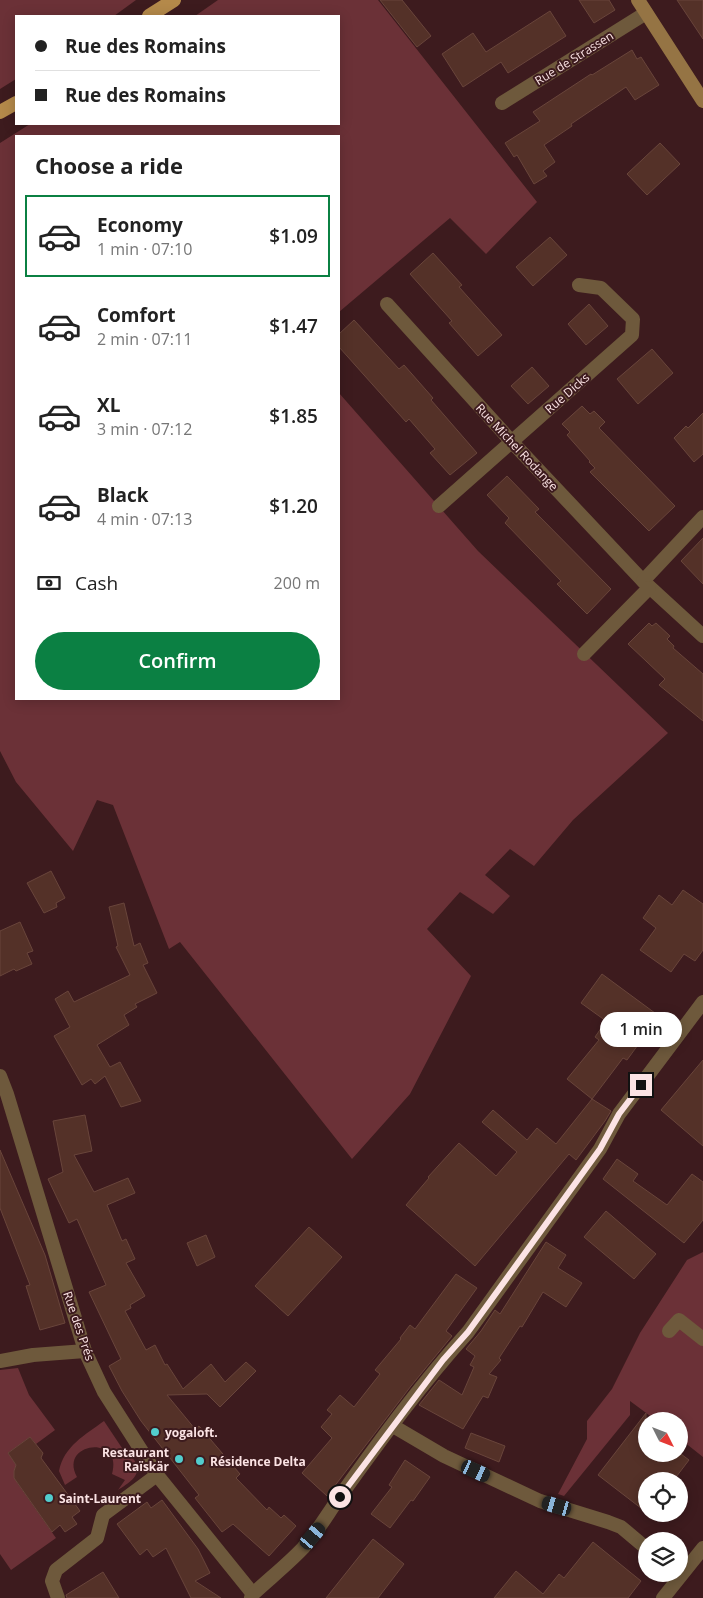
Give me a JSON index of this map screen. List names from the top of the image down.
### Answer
{
  "streets": {
    "street": [
      "Rue de Strassen",
      "Rue Dicks",
      "Rue Michel Rodange",
      "Rue des Prés"
    ]
  },
  "crossings": [
    ["Rue Dicks", "Rue Michel Rodange"]
  ],
  "places": [
    "yogaloft.",
    "Restaurant Raïskär",
    "Résidence Delta",
    "Saint-Laurent"
  ],
  "north": "bottom right",
  "page": {
    "banner": ["Rue des Romains", "Rue des Romains"],
    "heading": "Choose a ride",
    "list": [
      {
        "name": "Economy",
        "note": "1 min · 07:10",
        "value": "$1.09"
      },
      {
        "name": "Comfort",
        "note": "2 min · 07:11",
        "value": "$1.47"
      },
      {
        "name": "XL",
        "note": "3 min · 07:12",
        "value": "$1.85"
      },
      {
        "name": "Black",
        "note": "4 min · 07:13",
        "value": "$1.20"
      }
    ],
    "pay": ["Cash", "200 m"],
    "buttons": "Confirm",
    "bubble": "1 min"
  }
}
